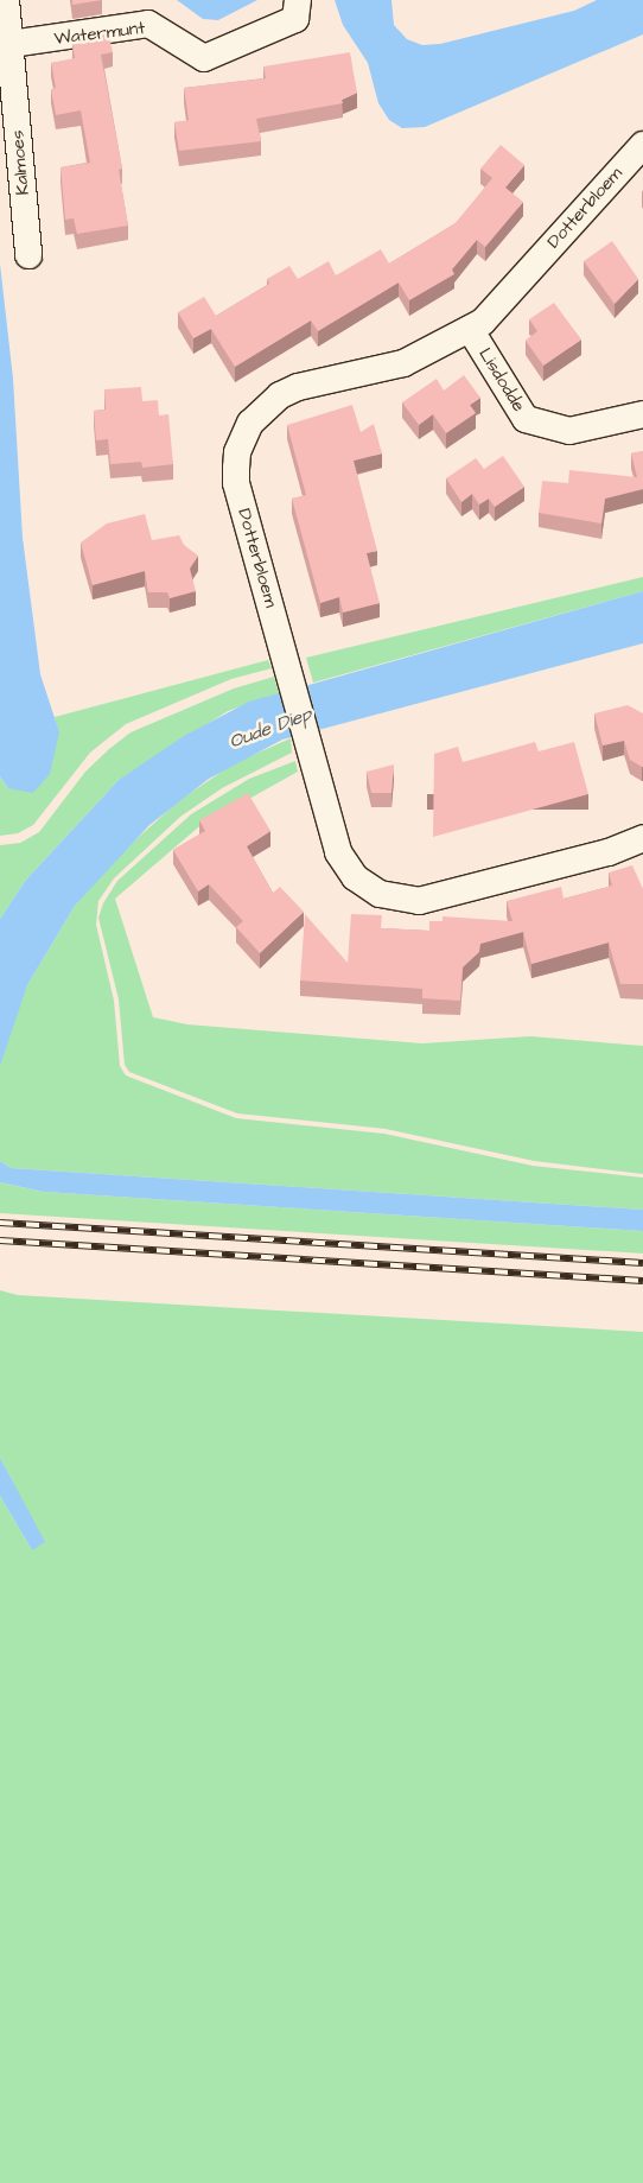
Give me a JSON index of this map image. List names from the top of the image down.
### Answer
{
  "streets": {
    "street": [
      "Watermunt",
      "Kalmoes",
      "Dotterbloem",
      "Lisdodde"
    ]
  },
  "crossings": [
    ["Watermunt", "Kalmoes"],
    ["Dotterbloem", "Lisdodde"]
  ],
  "water": ["Oude Diep"]
}
